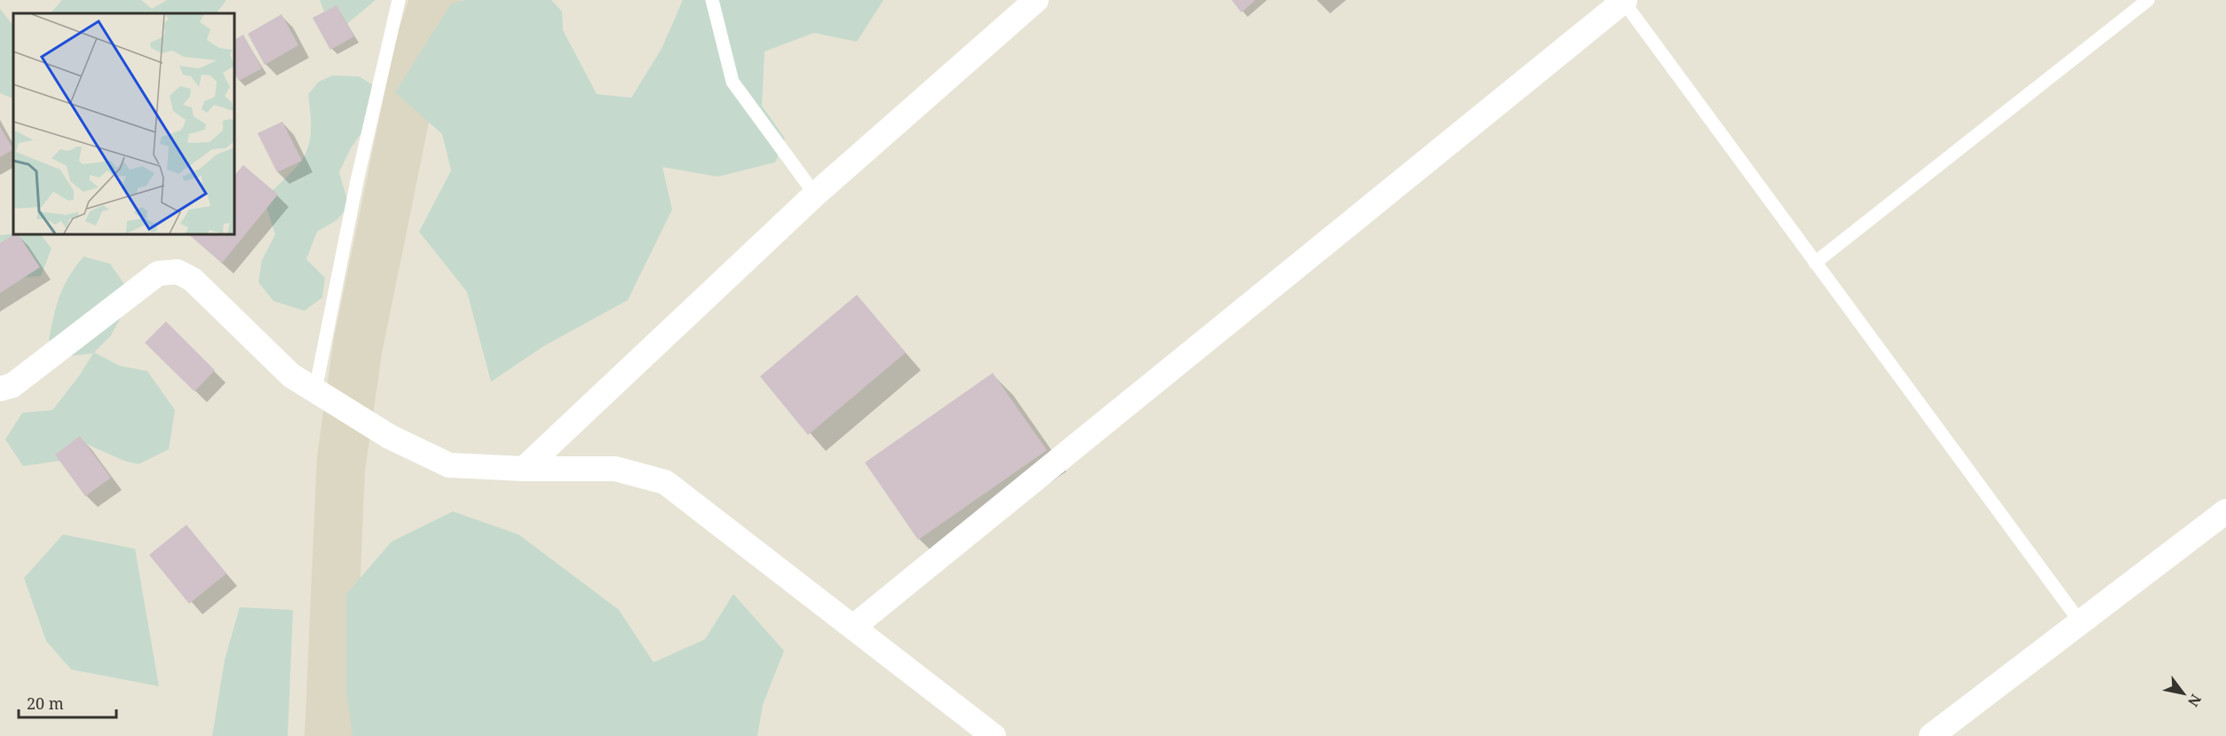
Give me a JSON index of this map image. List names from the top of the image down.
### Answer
{
  "scale_bar": "20 m",
  "north": "bottom right"
}
